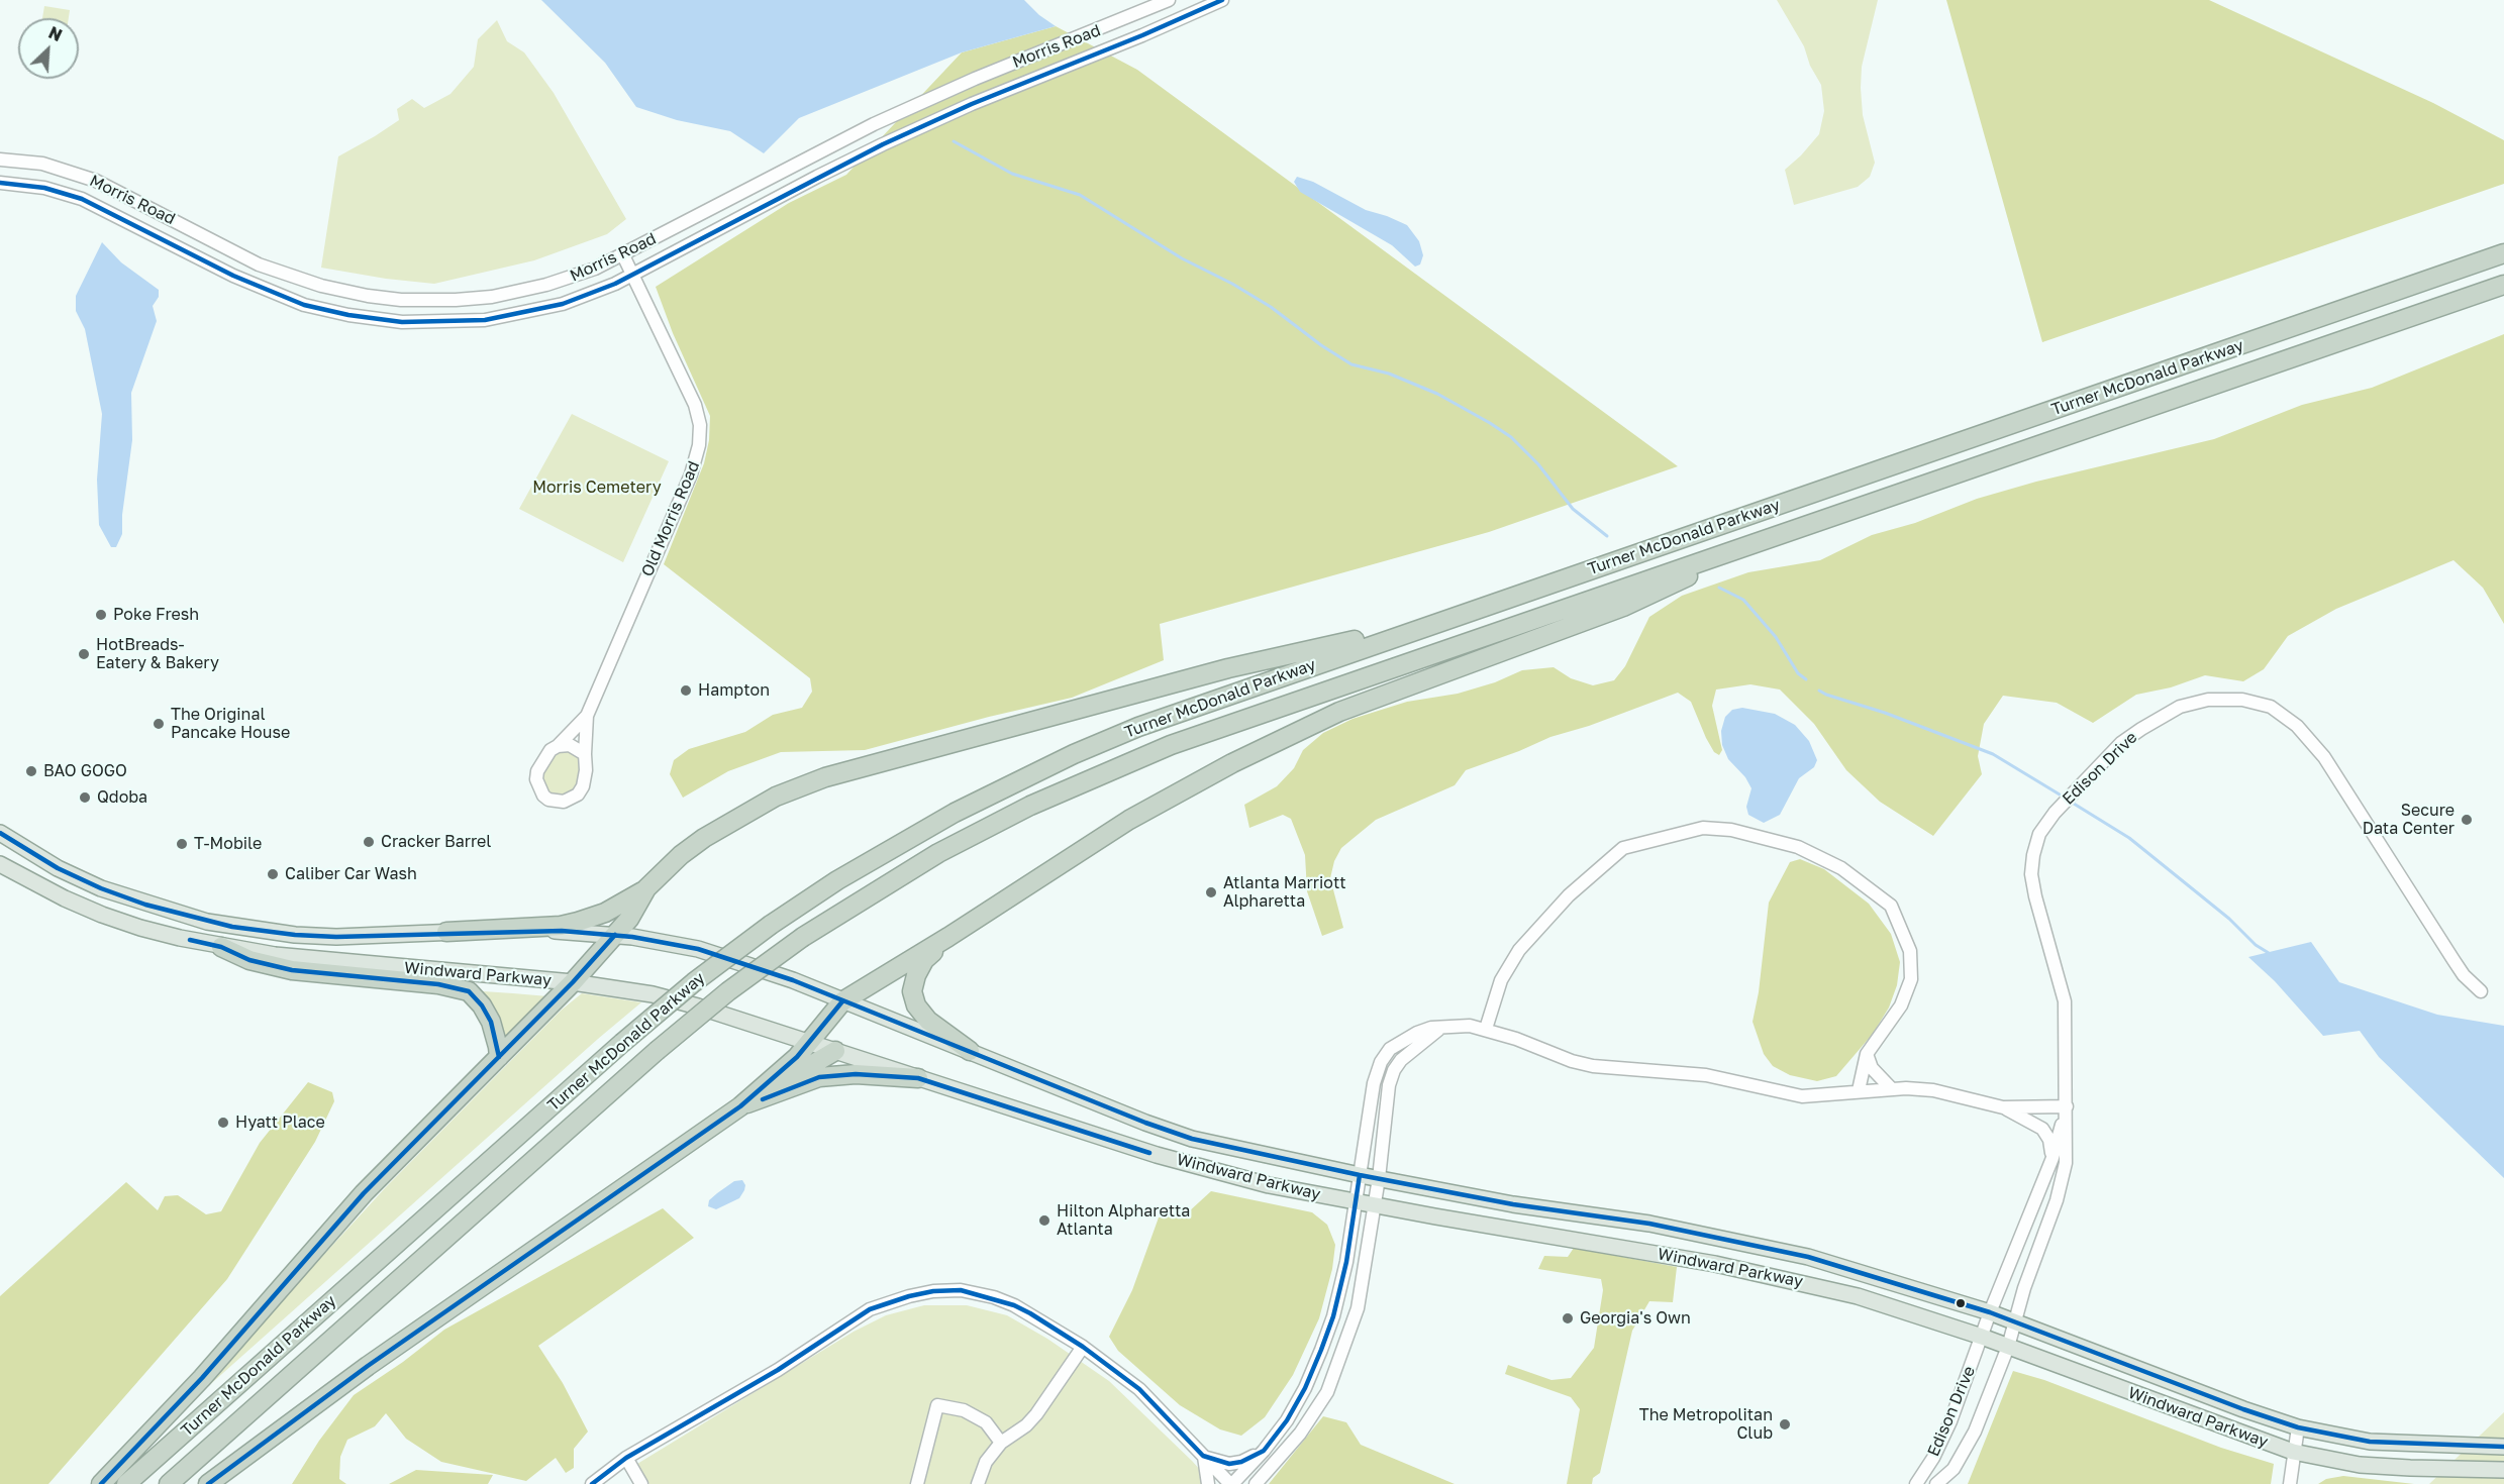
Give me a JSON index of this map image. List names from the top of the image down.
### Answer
{
  "streets": {
    "highway": ["Turner McDonald Parkway"],
    "main road": ["Windward Parkway"],
    "street": ["Morris Road", "Old Morris Road", "Edison Drive"]
  },
  "crossings": [
    ["Morris Road", "Old Morris Road"],
    ["Edison Drive", "Windward Parkway"]
  ],
  "parks": ["Morris Cemetery"],
  "places": [
    "Poke Fresh",
    "HotBreads- Eatery & Bakery",
    "Hampton",
    "The Original Pancake House",
    "BAO GOGO",
    "Qdoba",
    "Secure Data Center",
    "Cracker Barrel",
    "T-Mobile",
    "Caliber Car Wash",
    "Atlanta Marriott Alpharetta",
    "Hyatt Place",
    "Hilton Alpharetta Atlanta",
    "Georgia's Own",
    "The Metropolitan Club"
  ],
  "north": "top right"
}
